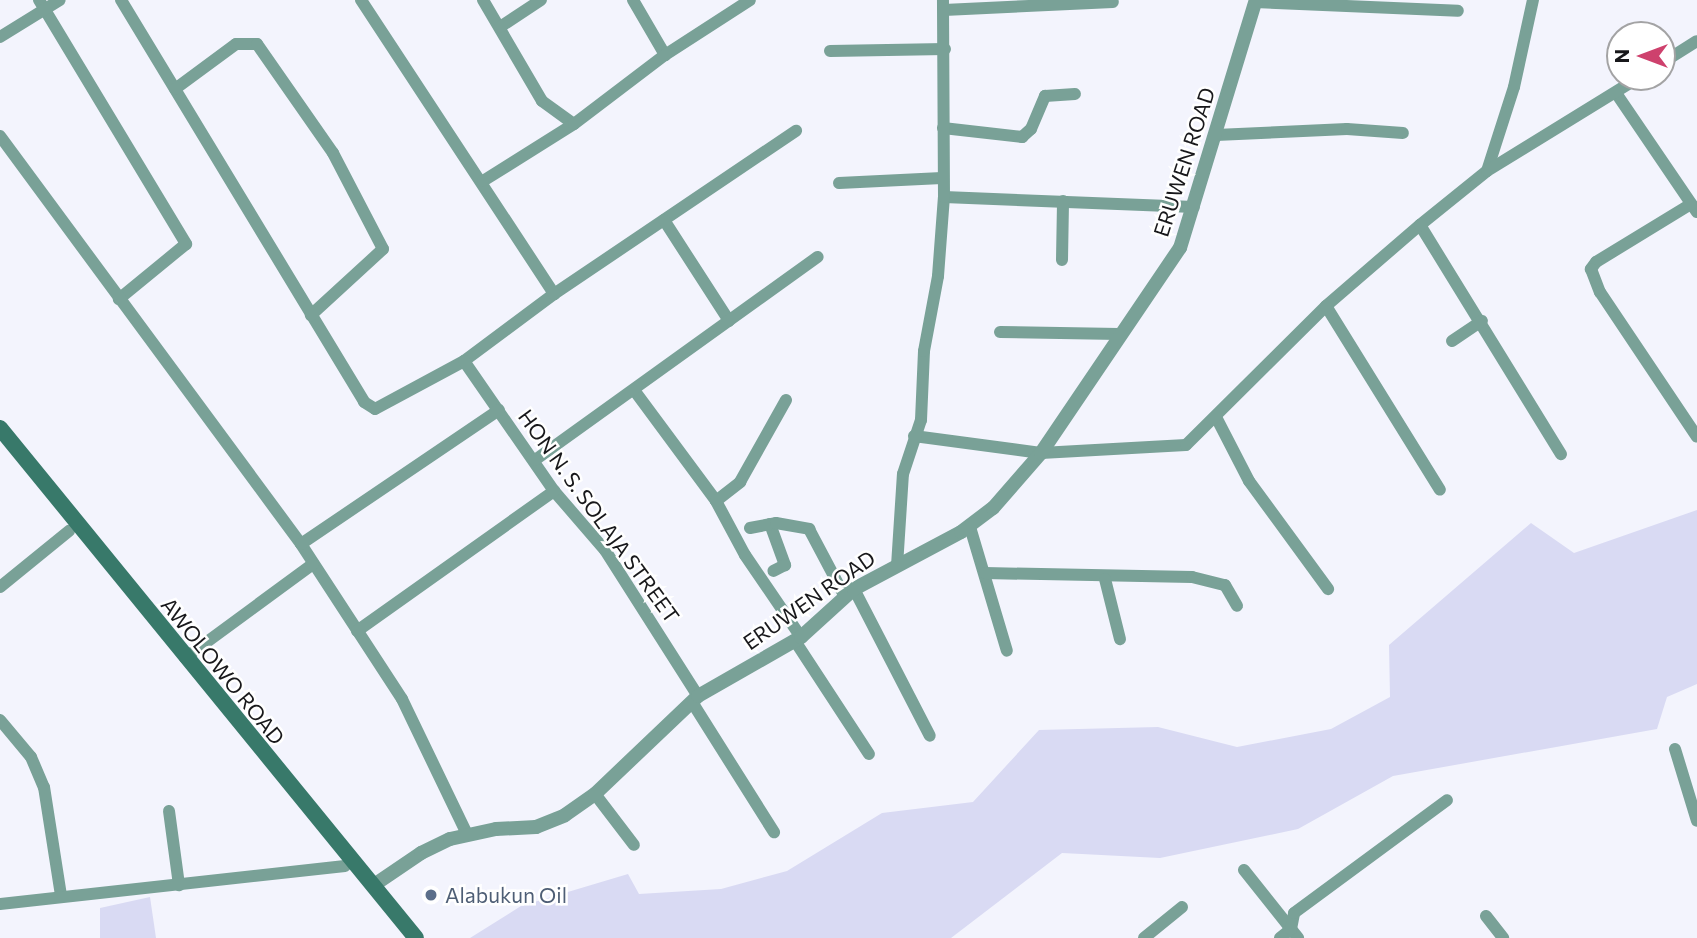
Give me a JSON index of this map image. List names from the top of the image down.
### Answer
{
  "streets": {
    "main road": ["AWOLOWO ROAD"],
    "street": ["ERUWEN ROAD", "HON N. S. SOLAJA STREET"]
  },
  "crossings": [
    ["ERUWEN ROAD", "HON N. S. SOLAJA STREET"],
    ["ERUWEN ROAD", "AWOLOWO ROAD"]
  ],
  "places": ["Alabukun Oil"],
  "north": "left"
}
